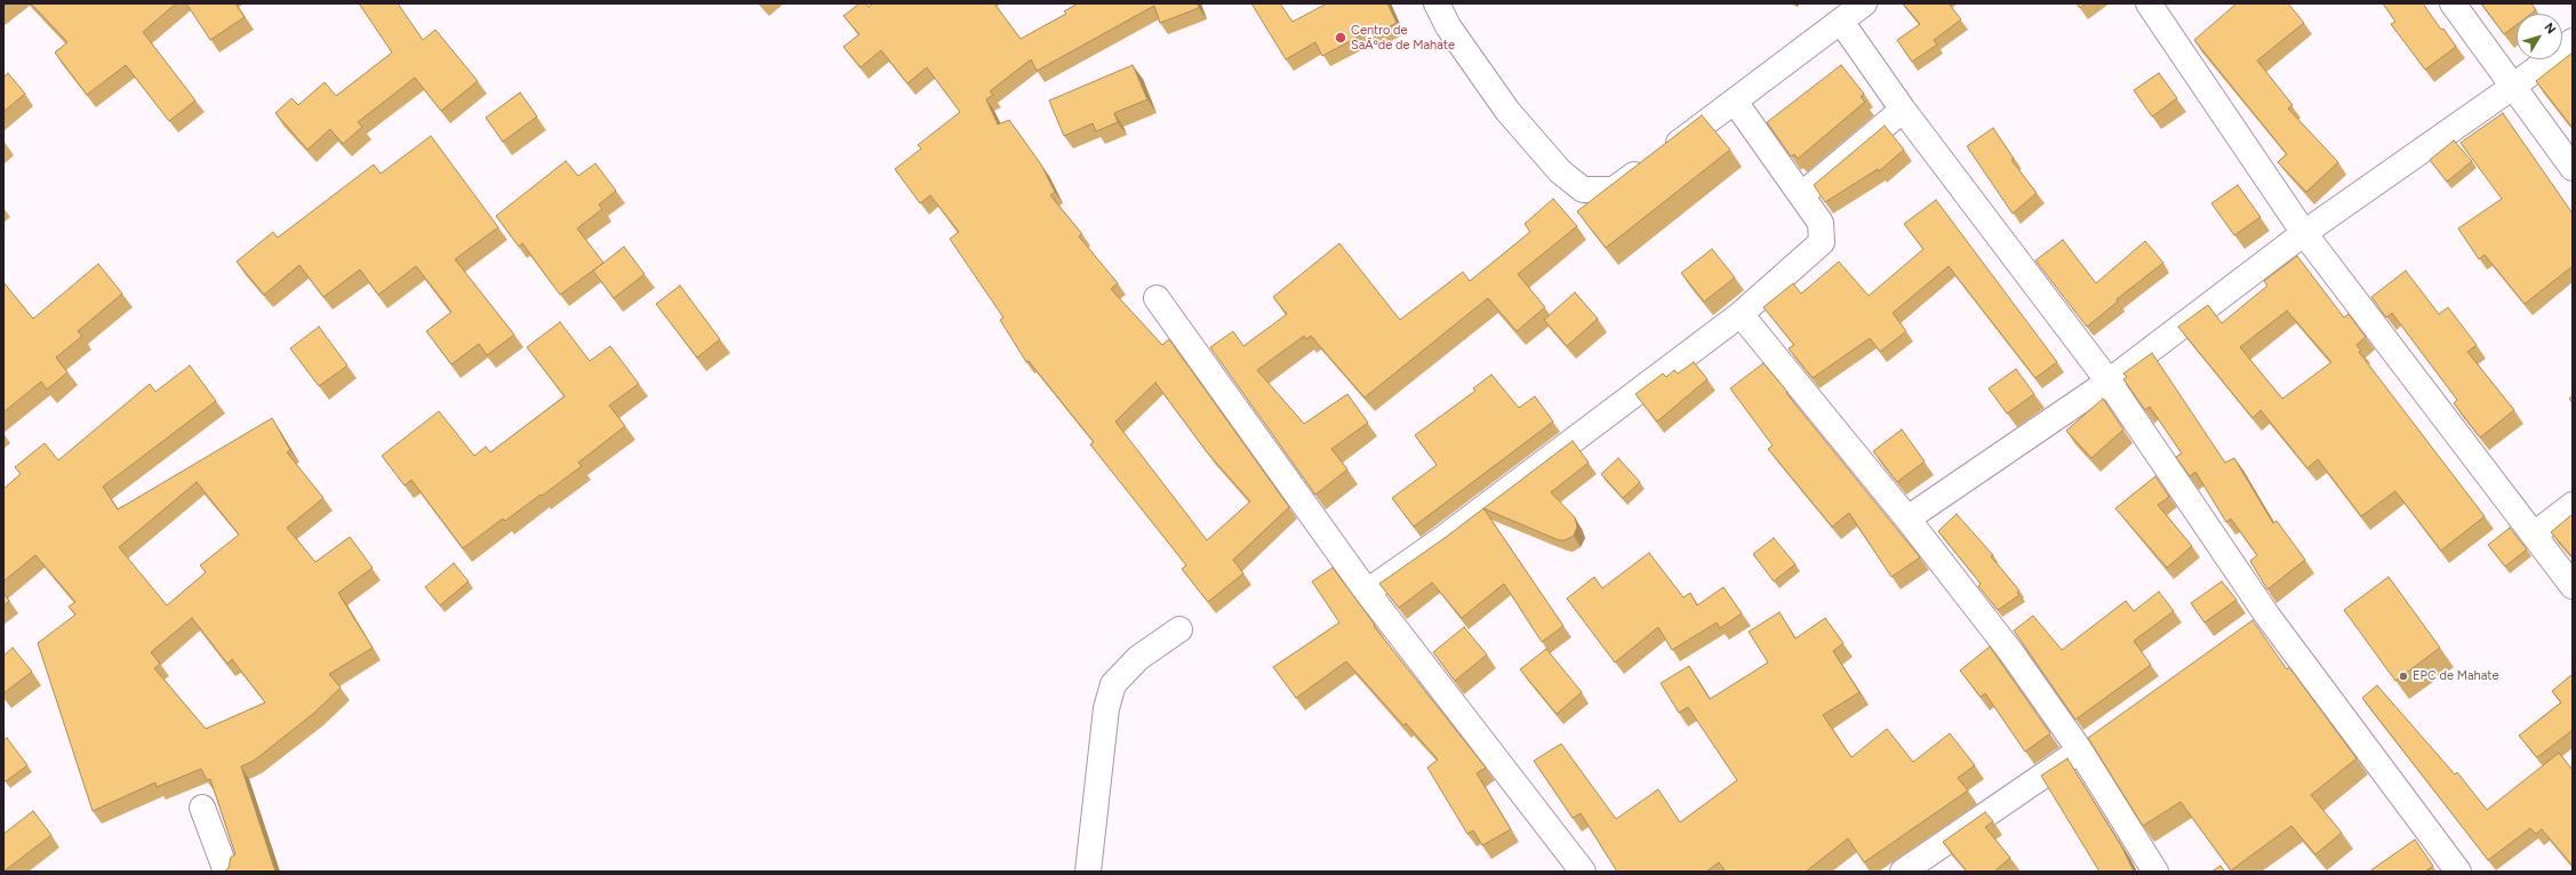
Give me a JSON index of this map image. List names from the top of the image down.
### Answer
{
  "places": ["Centro de SaÃºde de Mahate", "EPC de Mahate"],
  "north": "top right"
}
